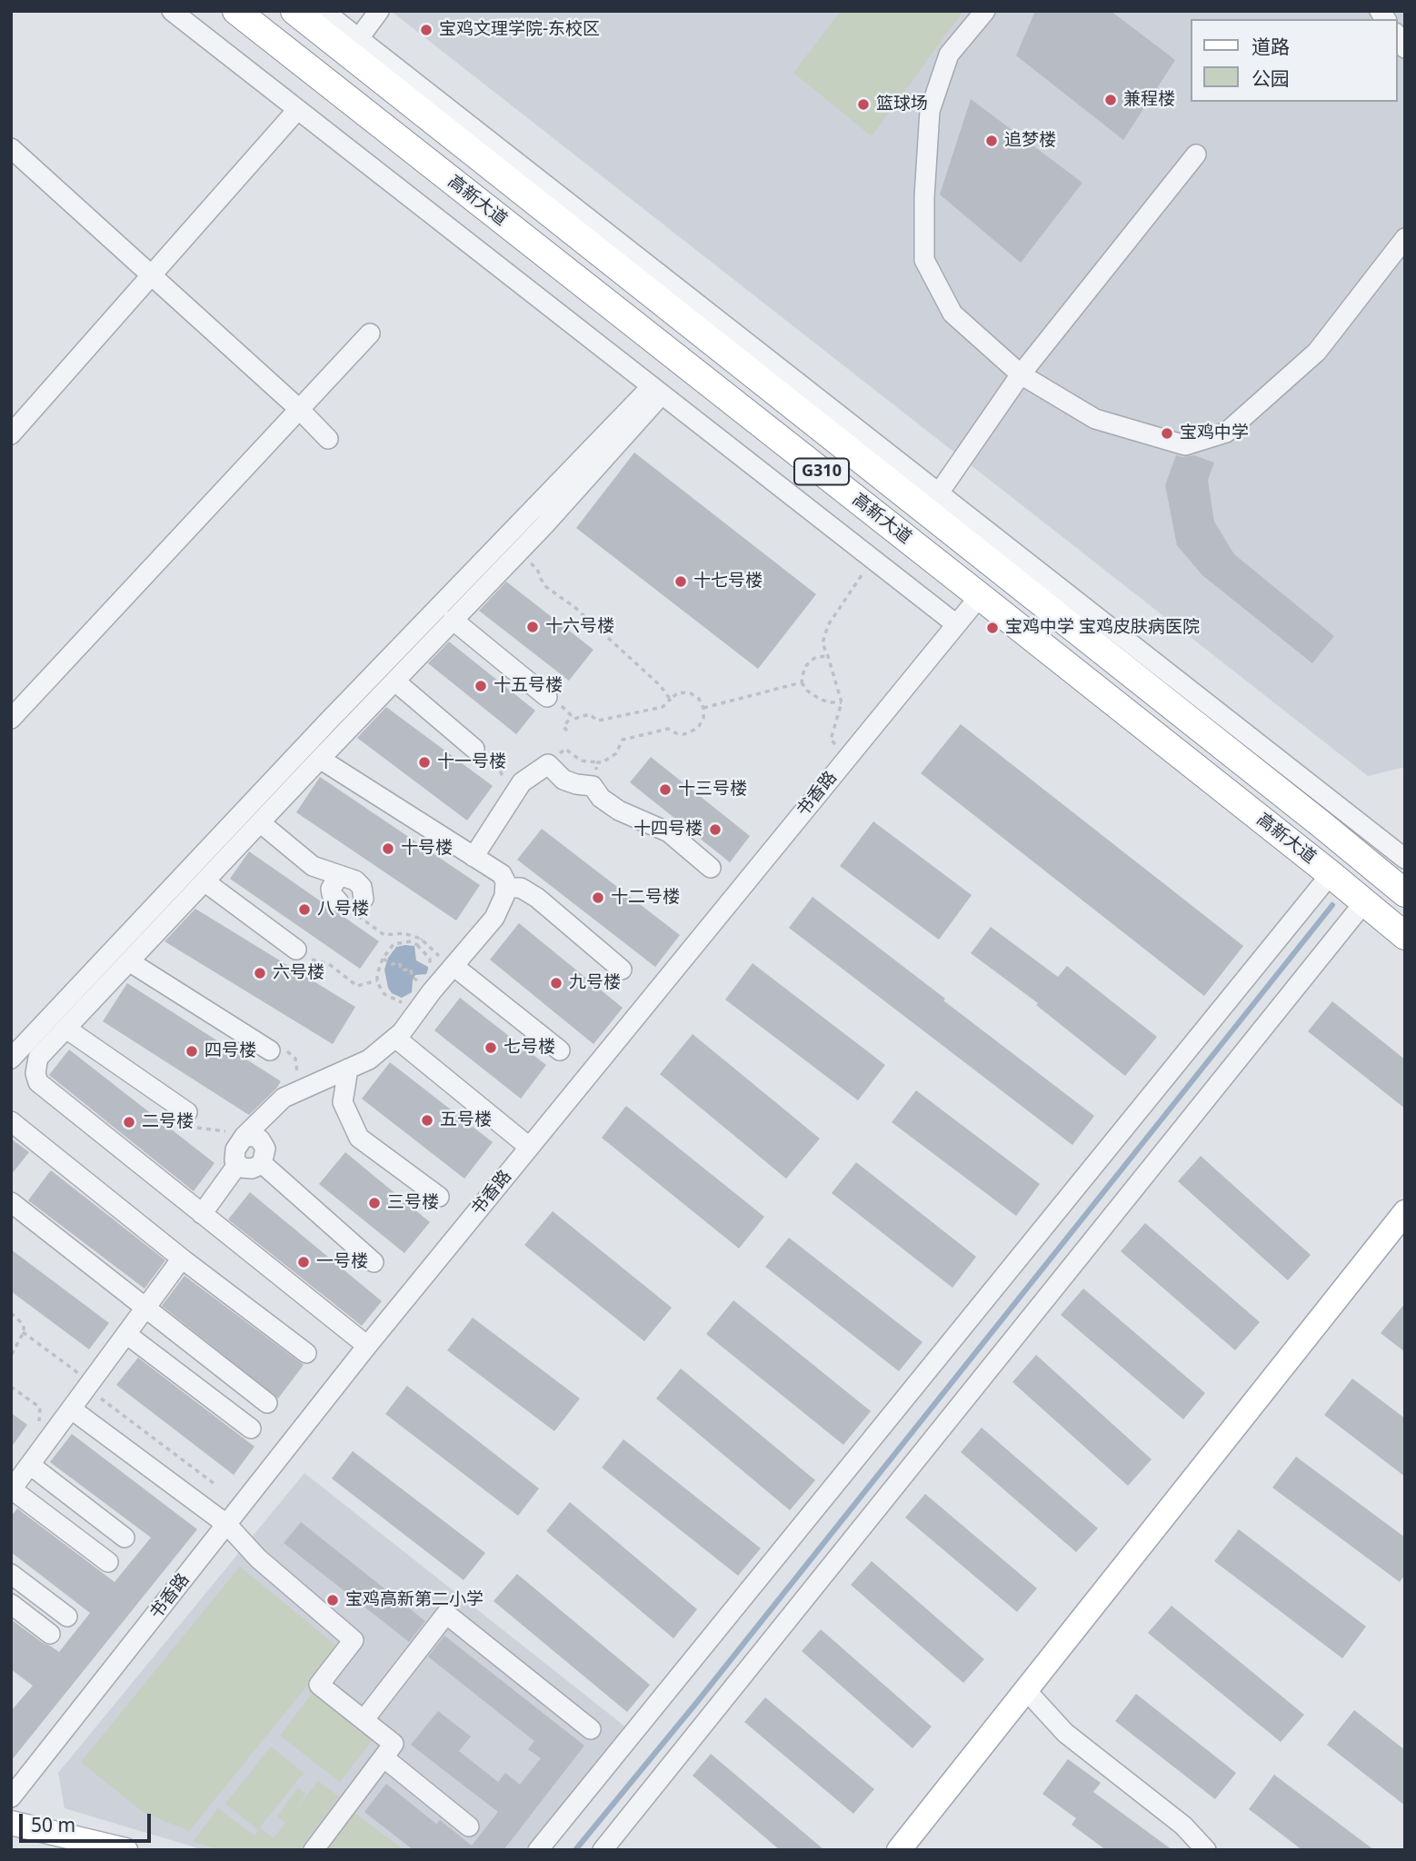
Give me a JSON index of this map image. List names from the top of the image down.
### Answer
{
  "streets": {
    "highway": ["高新大道", "G310"],
    "street": ["书香路"]
  },
  "crossings": [
    ["高新大道", "书香路"]
  ],
  "places": [
    "宝鸡文理学院-东校区",
    "兼程楼",
    "篮球场",
    "追梦楼",
    "宝鸡中学",
    "十七号楼",
    "十六号楼",
    "宝鸡中学 宝鸡皮肤病医院",
    "十五号楼",
    "十一号楼",
    "十三号楼",
    "十四号楼",
    "十号楼",
    "十二号楼",
    "八号楼",
    "六号楼",
    "九号楼",
    "七号楼",
    "四号楼",
    "五号楼",
    "二号楼",
    "三号楼",
    "一号楼",
    "宝鸡高新第二小学"
  ],
  "legend": ["道路", "公园"],
  "scale_bar": "50 m"
}
